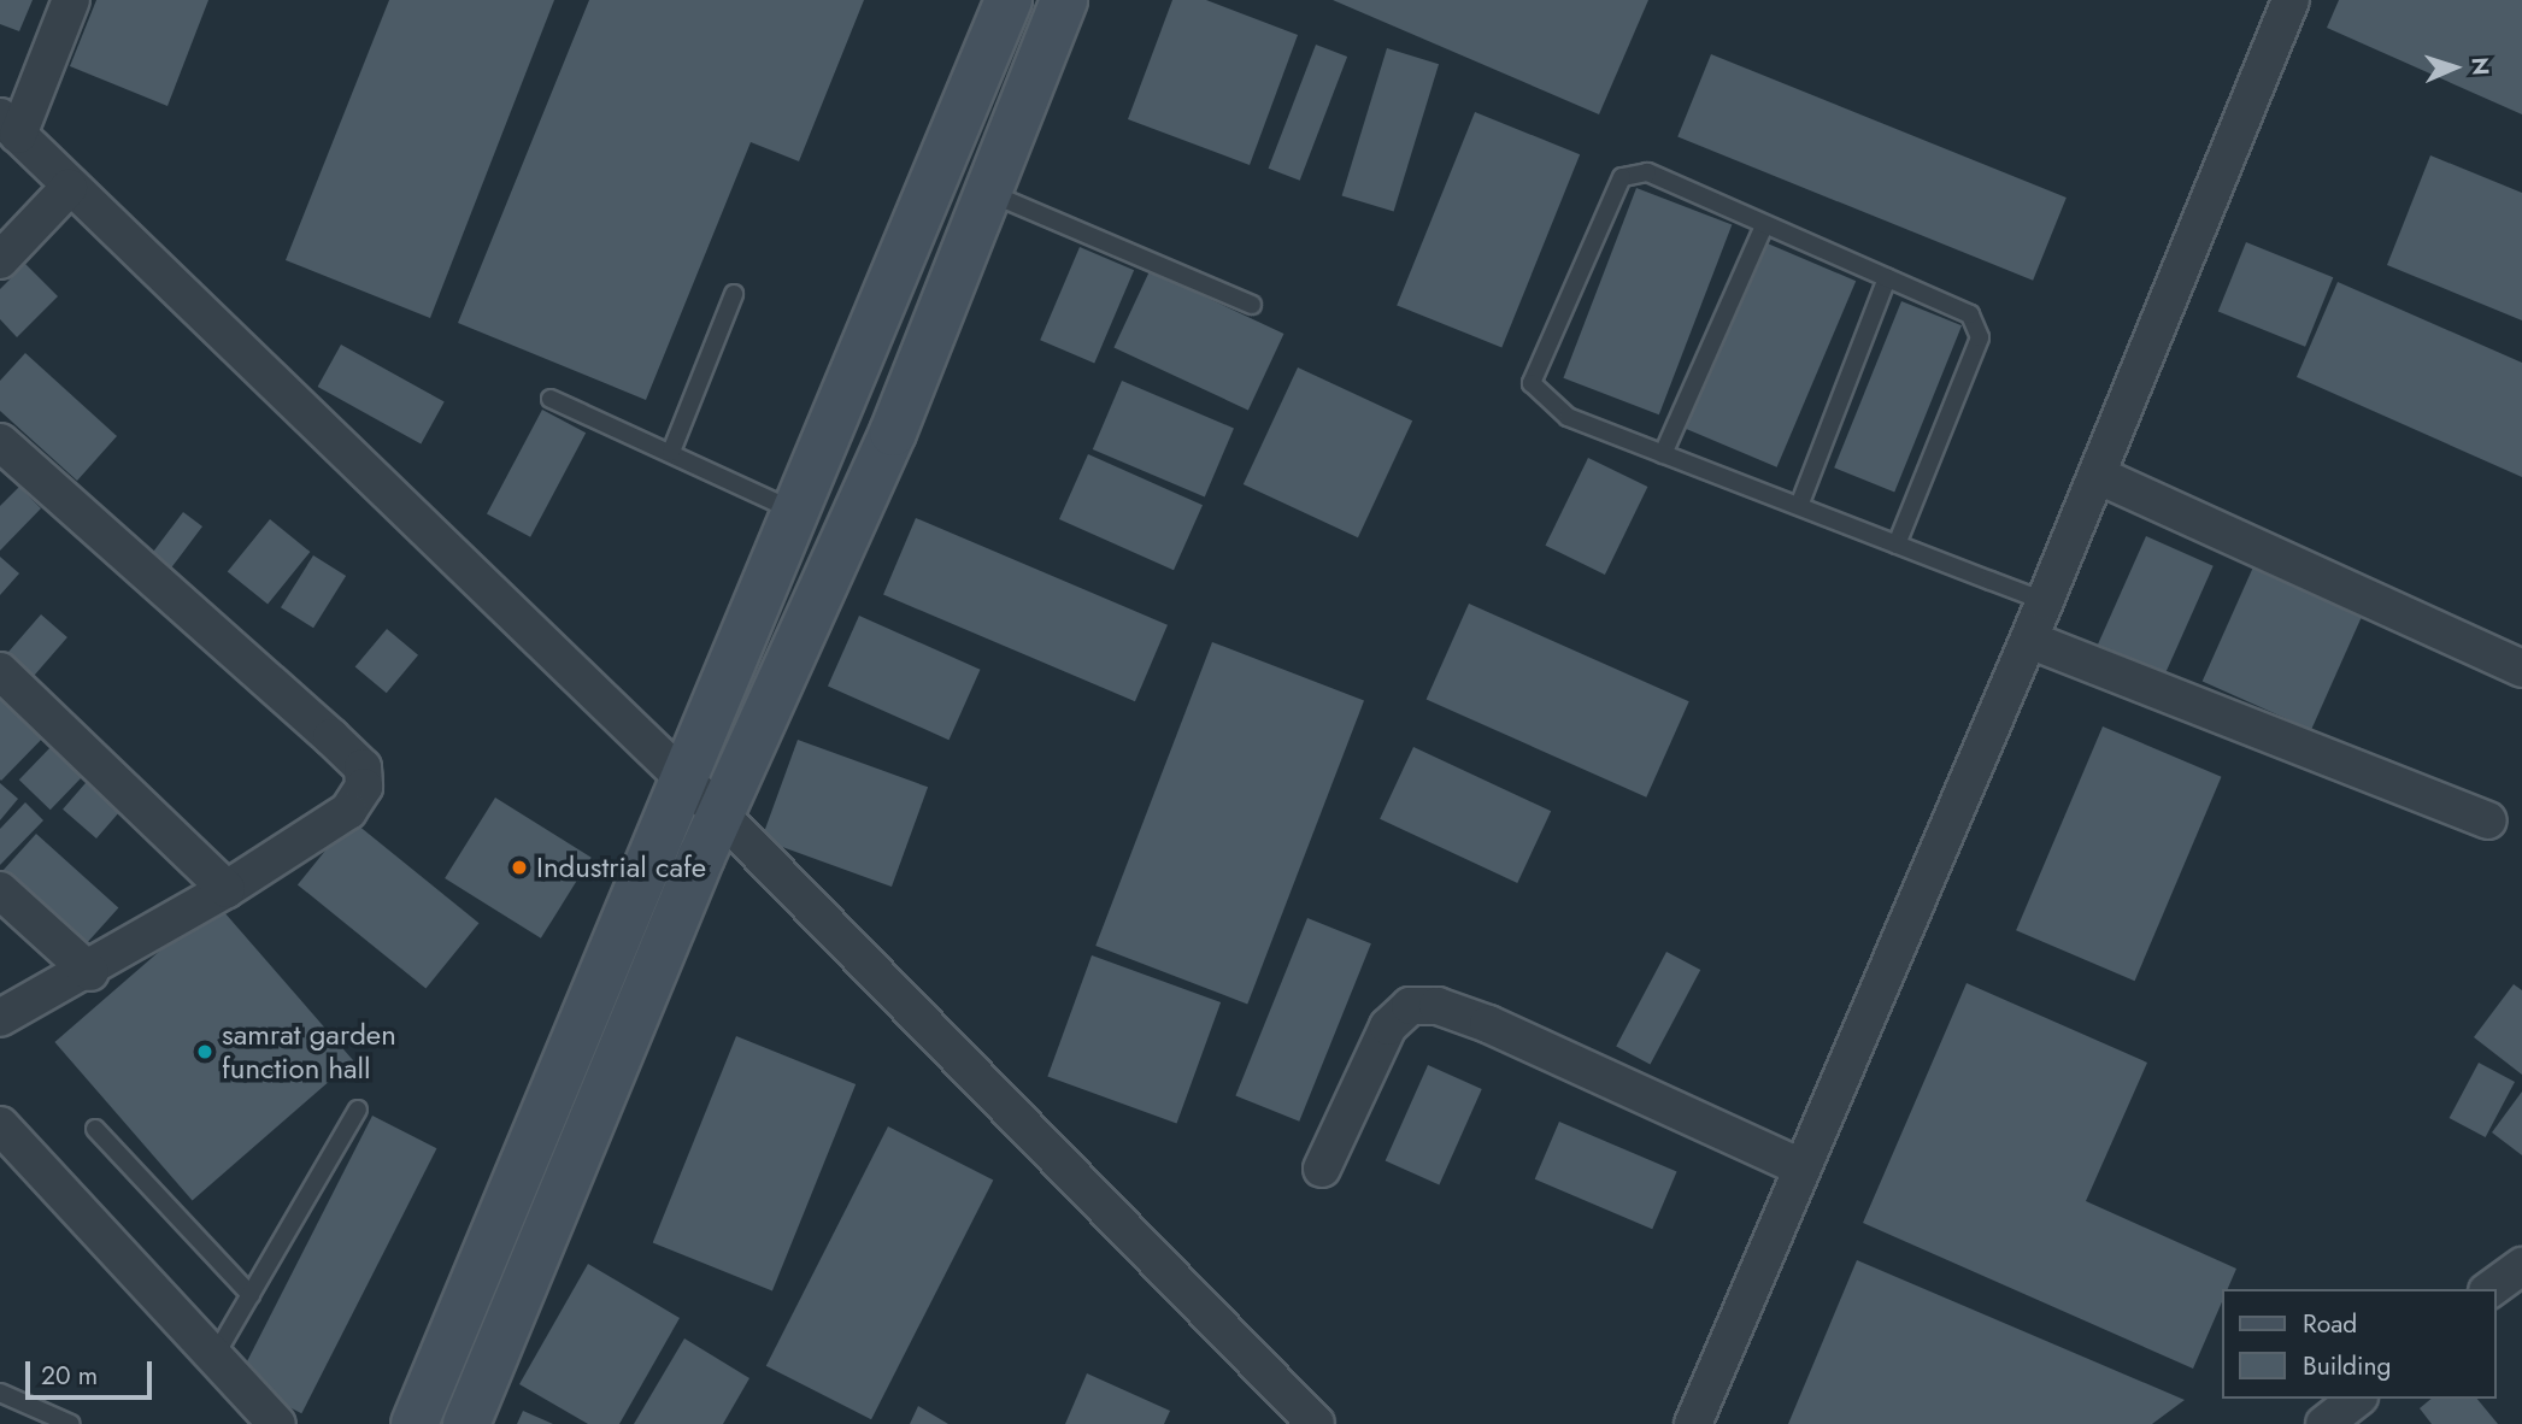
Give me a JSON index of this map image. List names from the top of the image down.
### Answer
{
  "places": ["Industrial cafe", "samrat garden function hall"],
  "legend": ["Road", "Building"],
  "scale_bar": "20 m",
  "north": "right"
}
